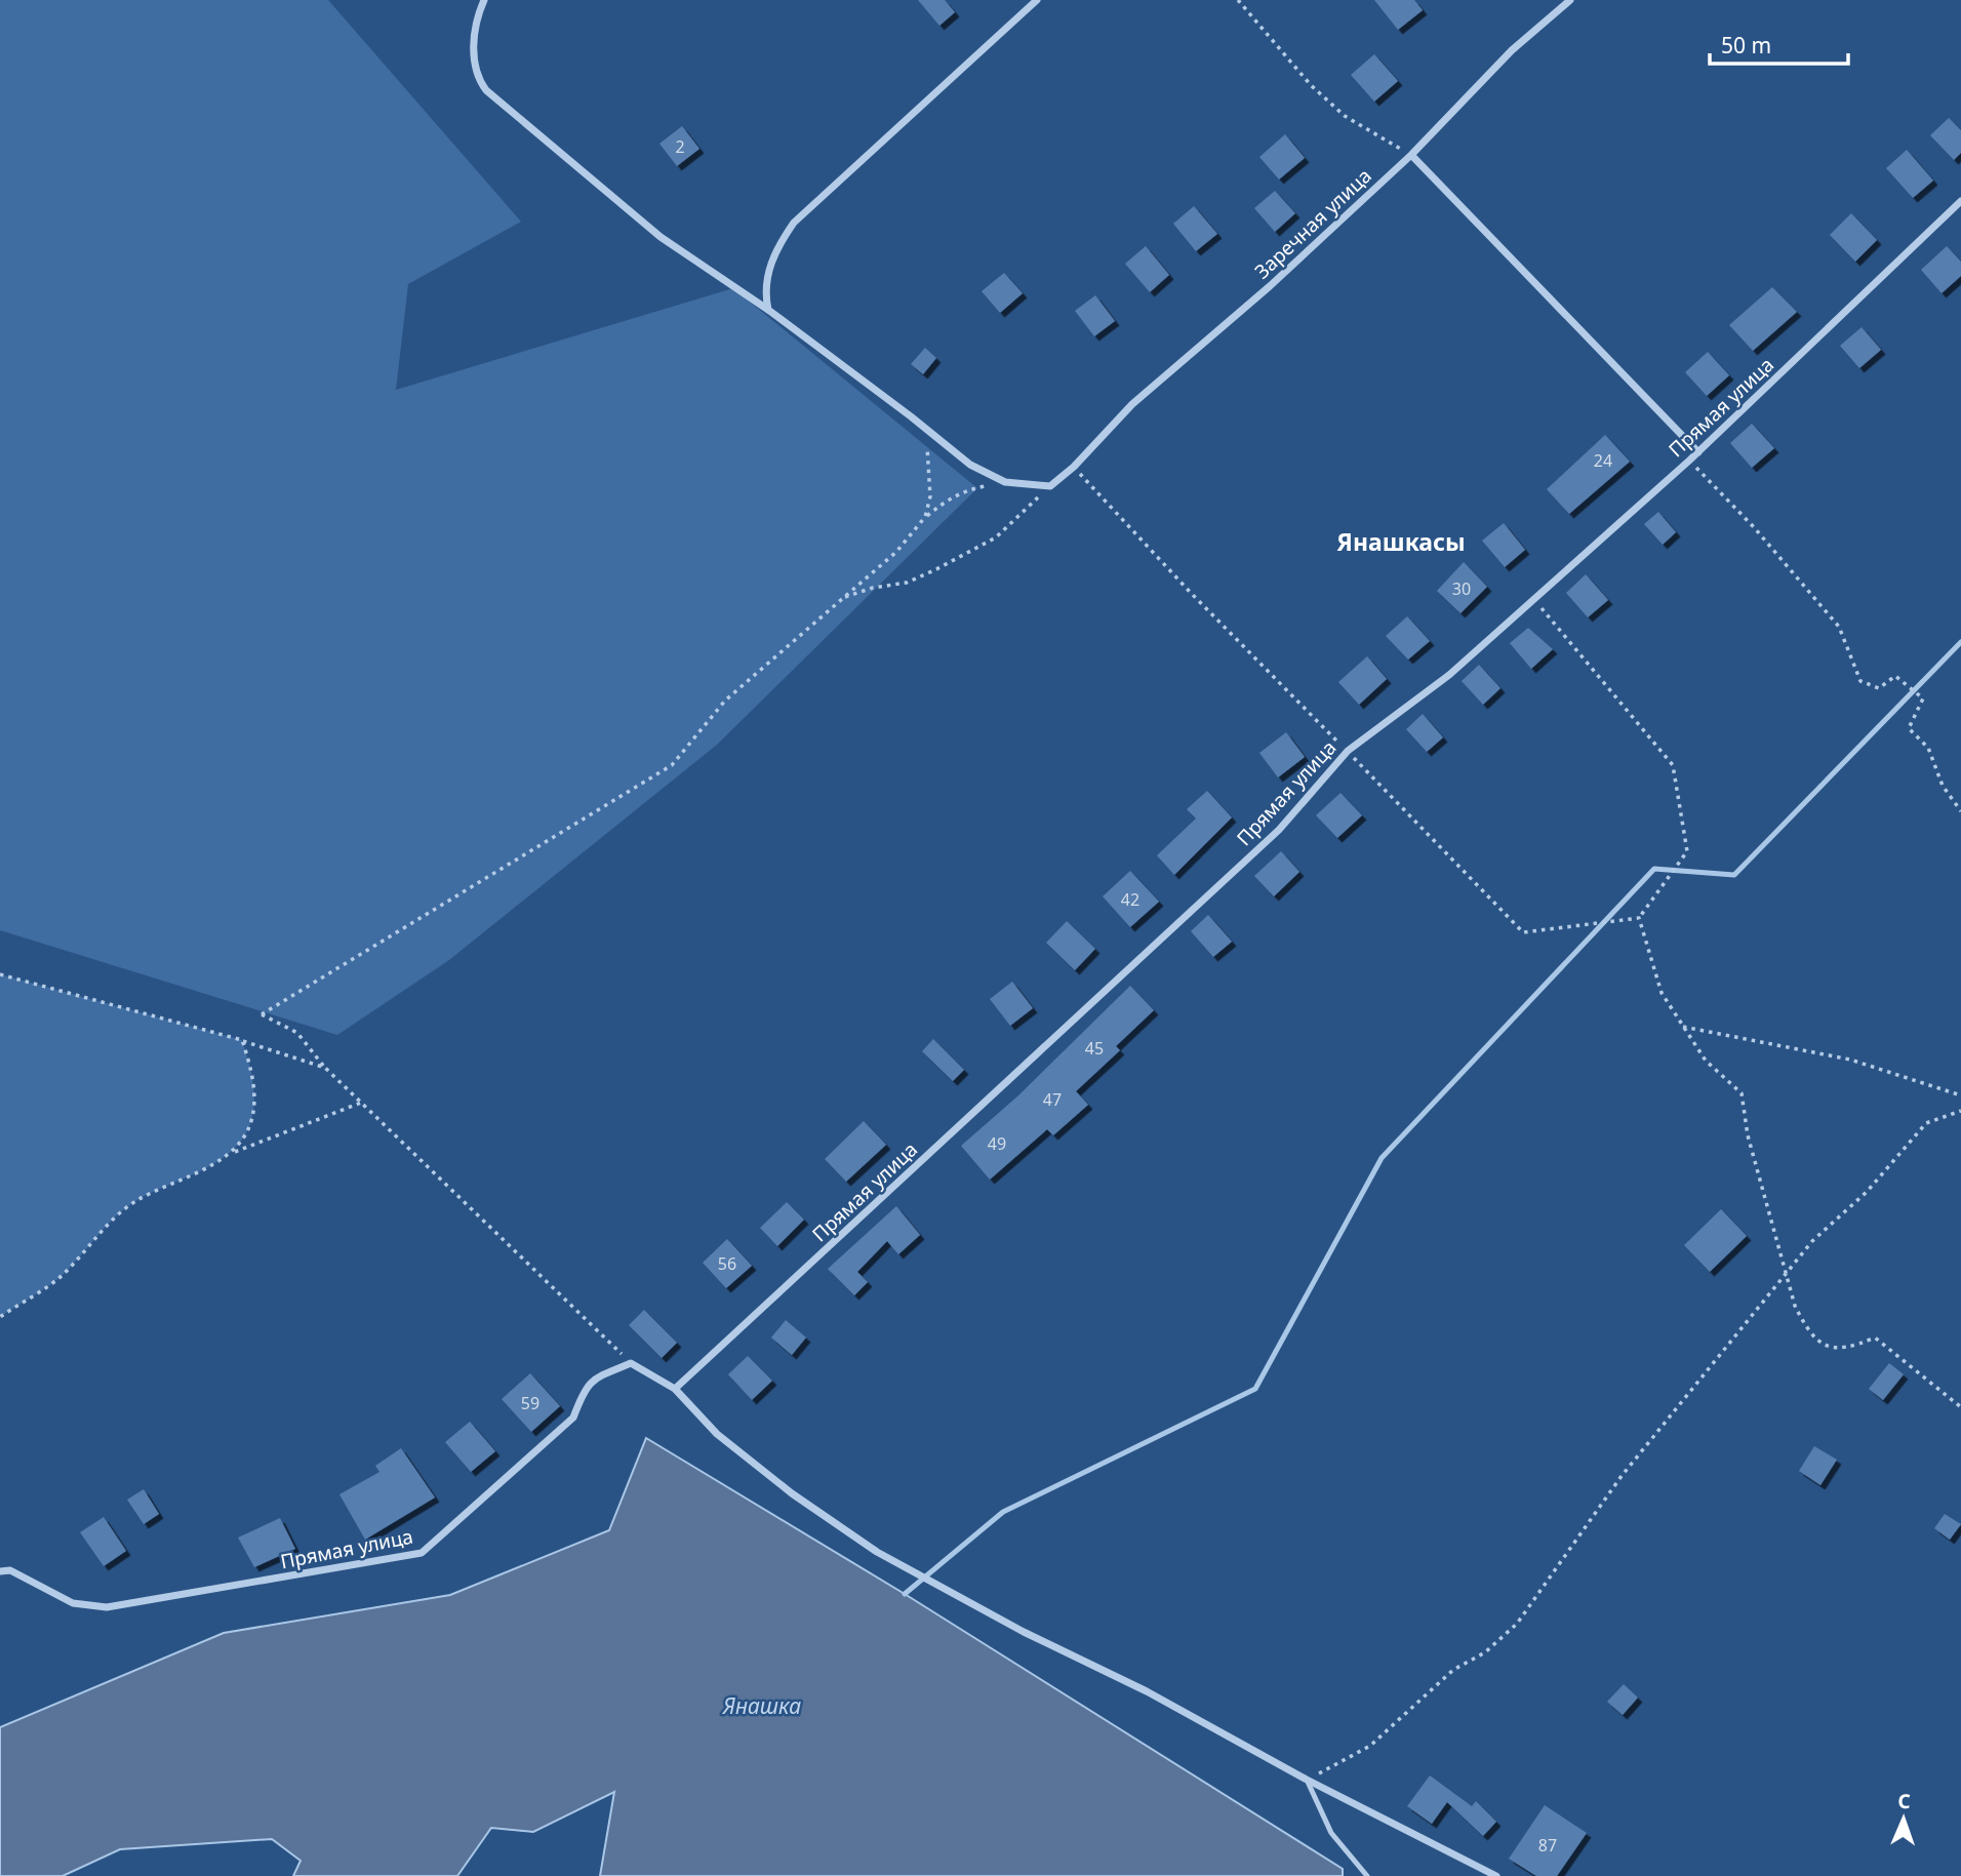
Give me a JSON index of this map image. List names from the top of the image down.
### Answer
{
  "streets": {
    "street": ["Заречная улица", "Прямая улица"]
  },
  "districts": ["Янашкасы"],
  "water": ["Янашка"],
  "house_numbers": [
    "2",
    "24",
    "30",
    "42",
    "45",
    "47",
    "49",
    "56",
    "59",
    "87"
  ],
  "scale_bar": "50 m",
  "north": "top"
}
